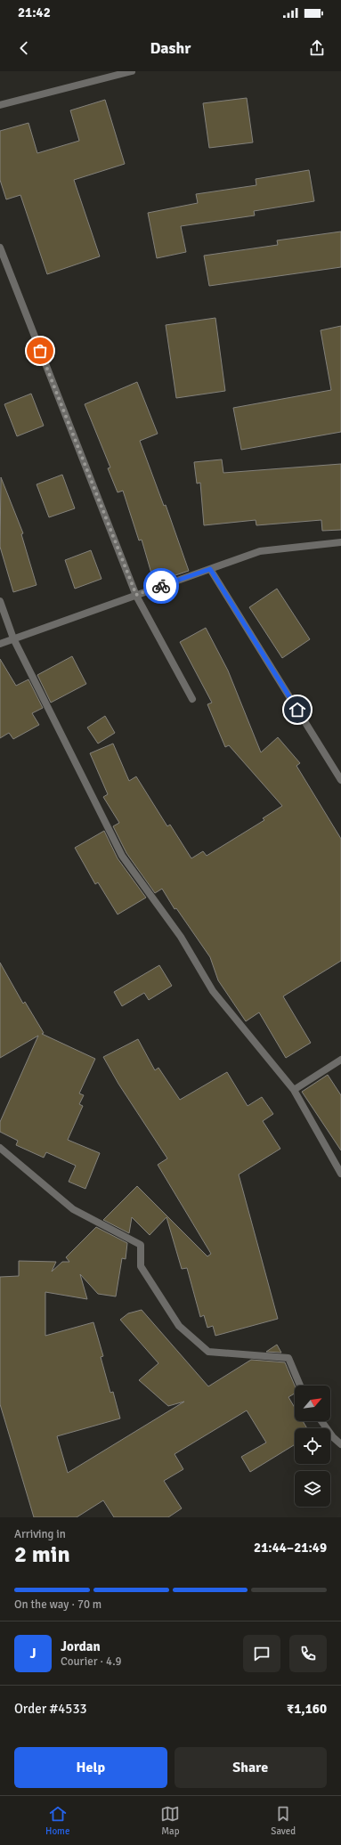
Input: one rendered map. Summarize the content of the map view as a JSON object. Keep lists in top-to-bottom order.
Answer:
{
  "north": "top right",
  "page": {
    "status": "21:42",
    "header": "Dashr",
    "heading": ["2 min", "Arriving in", "21:44–21:49"],
    "panel": [
      "Jordan",
      "Courier · 4.9",
      "Order #4533",
      "₹1,160"
    ],
    "bar": "On the way · 70 m",
    "round": "J",
    "buttons": ["Help", "Share"],
    "tabs": ["Home", "Map", "Saved"]
  }
}
